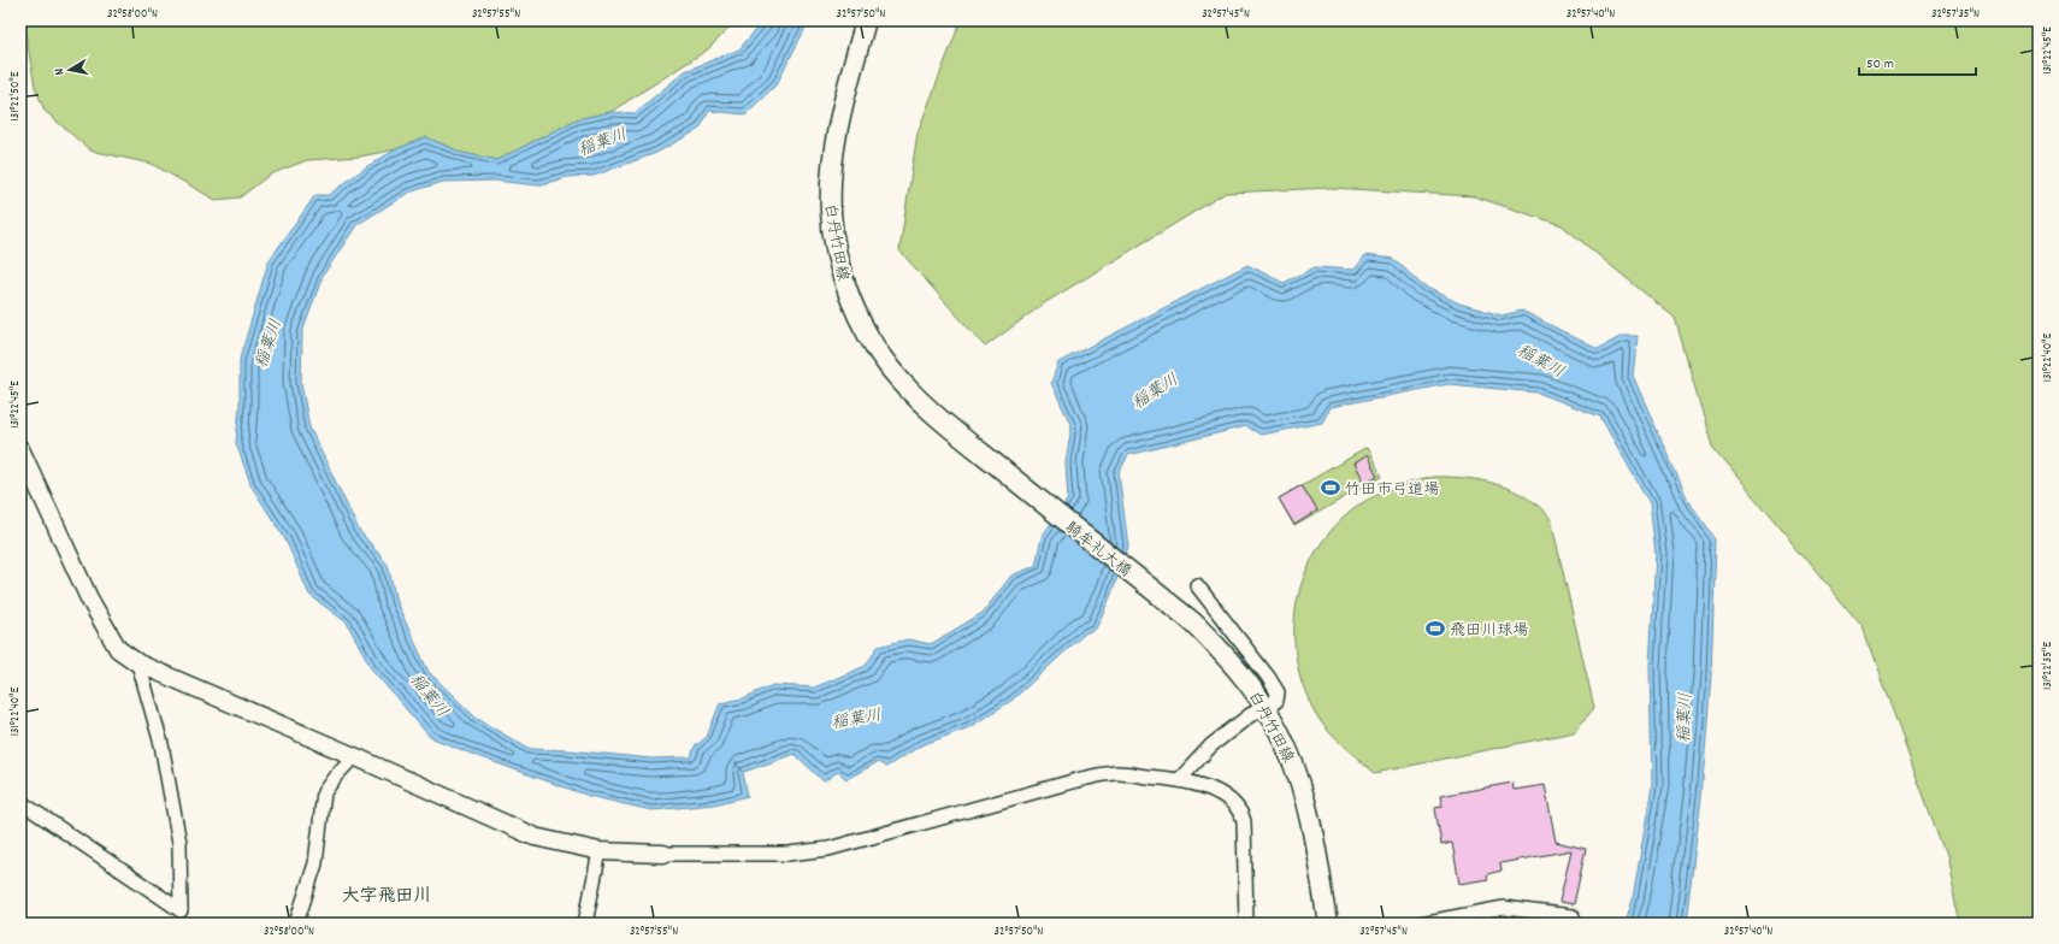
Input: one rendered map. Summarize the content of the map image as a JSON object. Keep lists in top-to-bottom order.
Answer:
{
  "streets": {
    "main road": ["白丹竹田線", "騎牟礼大橋"]
  },
  "crossings": [
    ["白丹竹田線", "騎牟礼大橋"]
  ],
  "districts": ["大字飛田川"],
  "water": ["稲葉川"],
  "places": {
    "sports": ["竹田市弓道場", "飛田川球場"]
  },
  "scale_bar": "50 m",
  "north": "left",
  "coordinates": [
    "32°58'00\"N",
    "32°57'55\"N",
    "32°57'50\"N",
    "32°57'45\"N",
    "32°57'40\"N",
    "32°57'35\"N",
    "131°22'45\"E",
    "131°22'50\"E",
    "131°22'40\"E",
    "131°22'35\"E"
  ]
}
